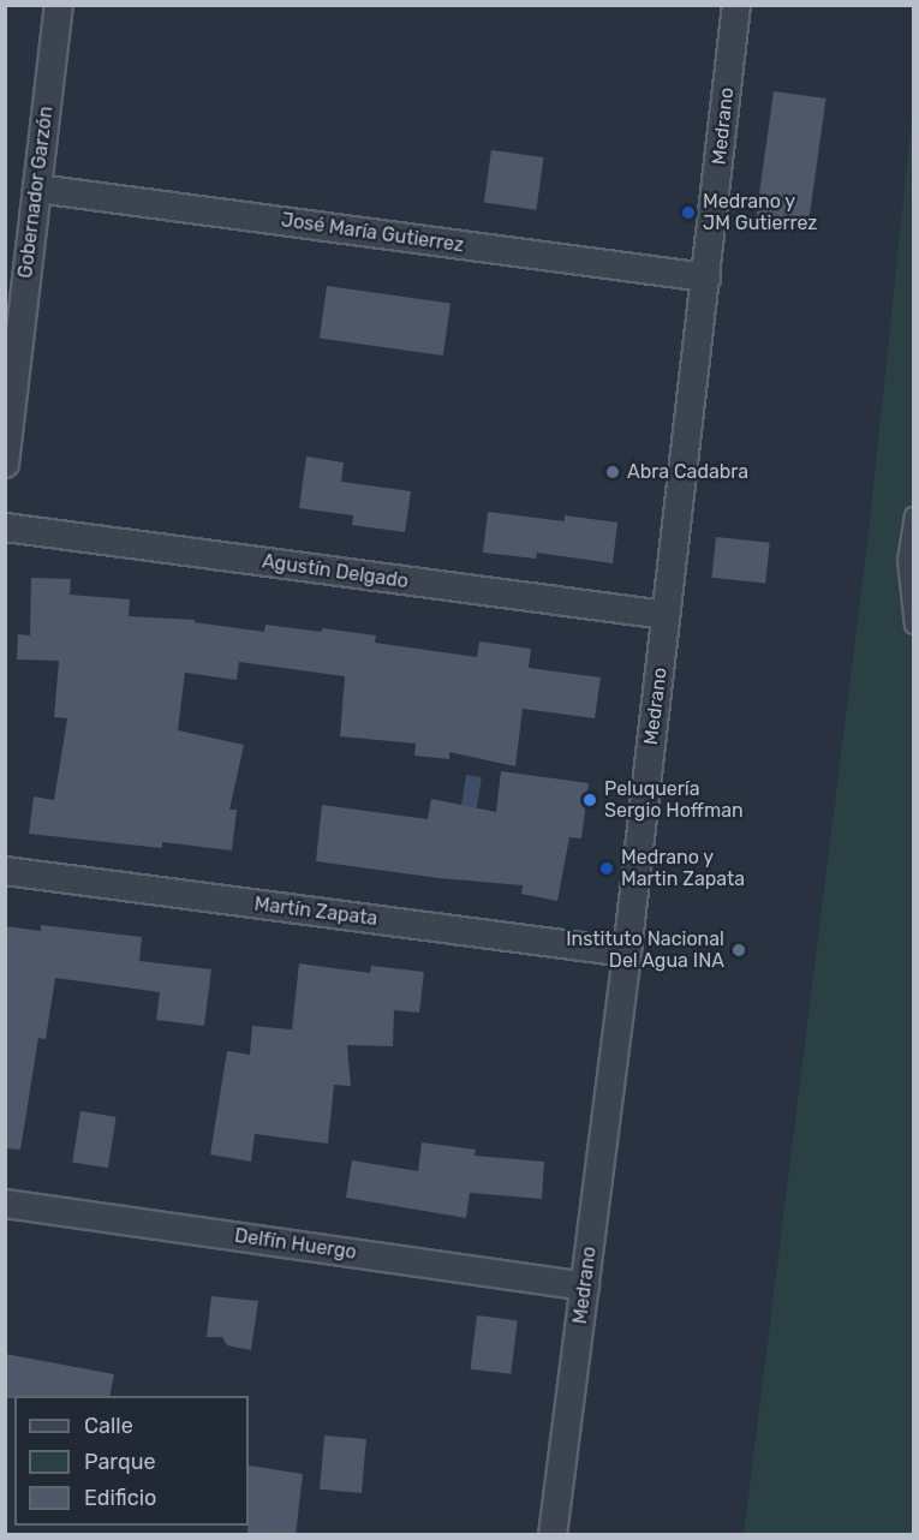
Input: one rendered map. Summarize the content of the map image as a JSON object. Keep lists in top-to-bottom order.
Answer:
{
  "streets": {
    "street": [
      "Medrano",
      "Gobernador Garzón",
      "José María Gutierrez",
      "Agustín Delgado",
      "Martín Zapata",
      "Delfín Huergo"
    ]
  },
  "crossings": [
    ["Medrano", "José María Gutierrez"],
    ["Medrano", "Agustín Delgado"],
    ["Medrano", "Martín Zapata"],
    ["Medrano", "Delfín Huergo"],
    ["Gobernador Garzón", "José María Gutierrez"]
  ],
  "places": [
    "Medrano y JM Gutierrez",
    "Abra Cadabra",
    "Peluquería Sergio Hoffman",
    "Medrano y Martin Zapata",
    "Instituto Nacional Del Agua INA"
  ],
  "legend": ["Calle", "Parque", "Edificio"]
}
